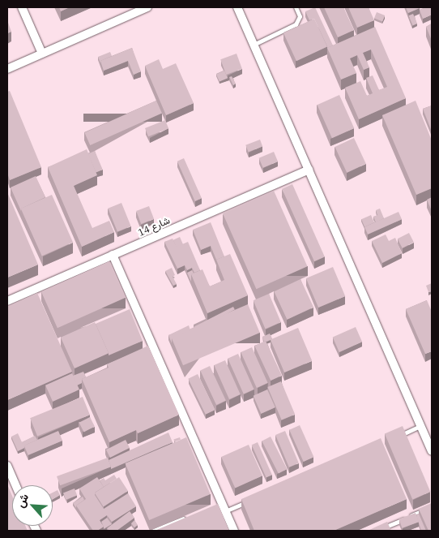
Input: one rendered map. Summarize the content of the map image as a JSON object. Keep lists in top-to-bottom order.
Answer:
{
  "streets": {
    "street": ["شارع 14"]
  },
  "north": "top left"
}
